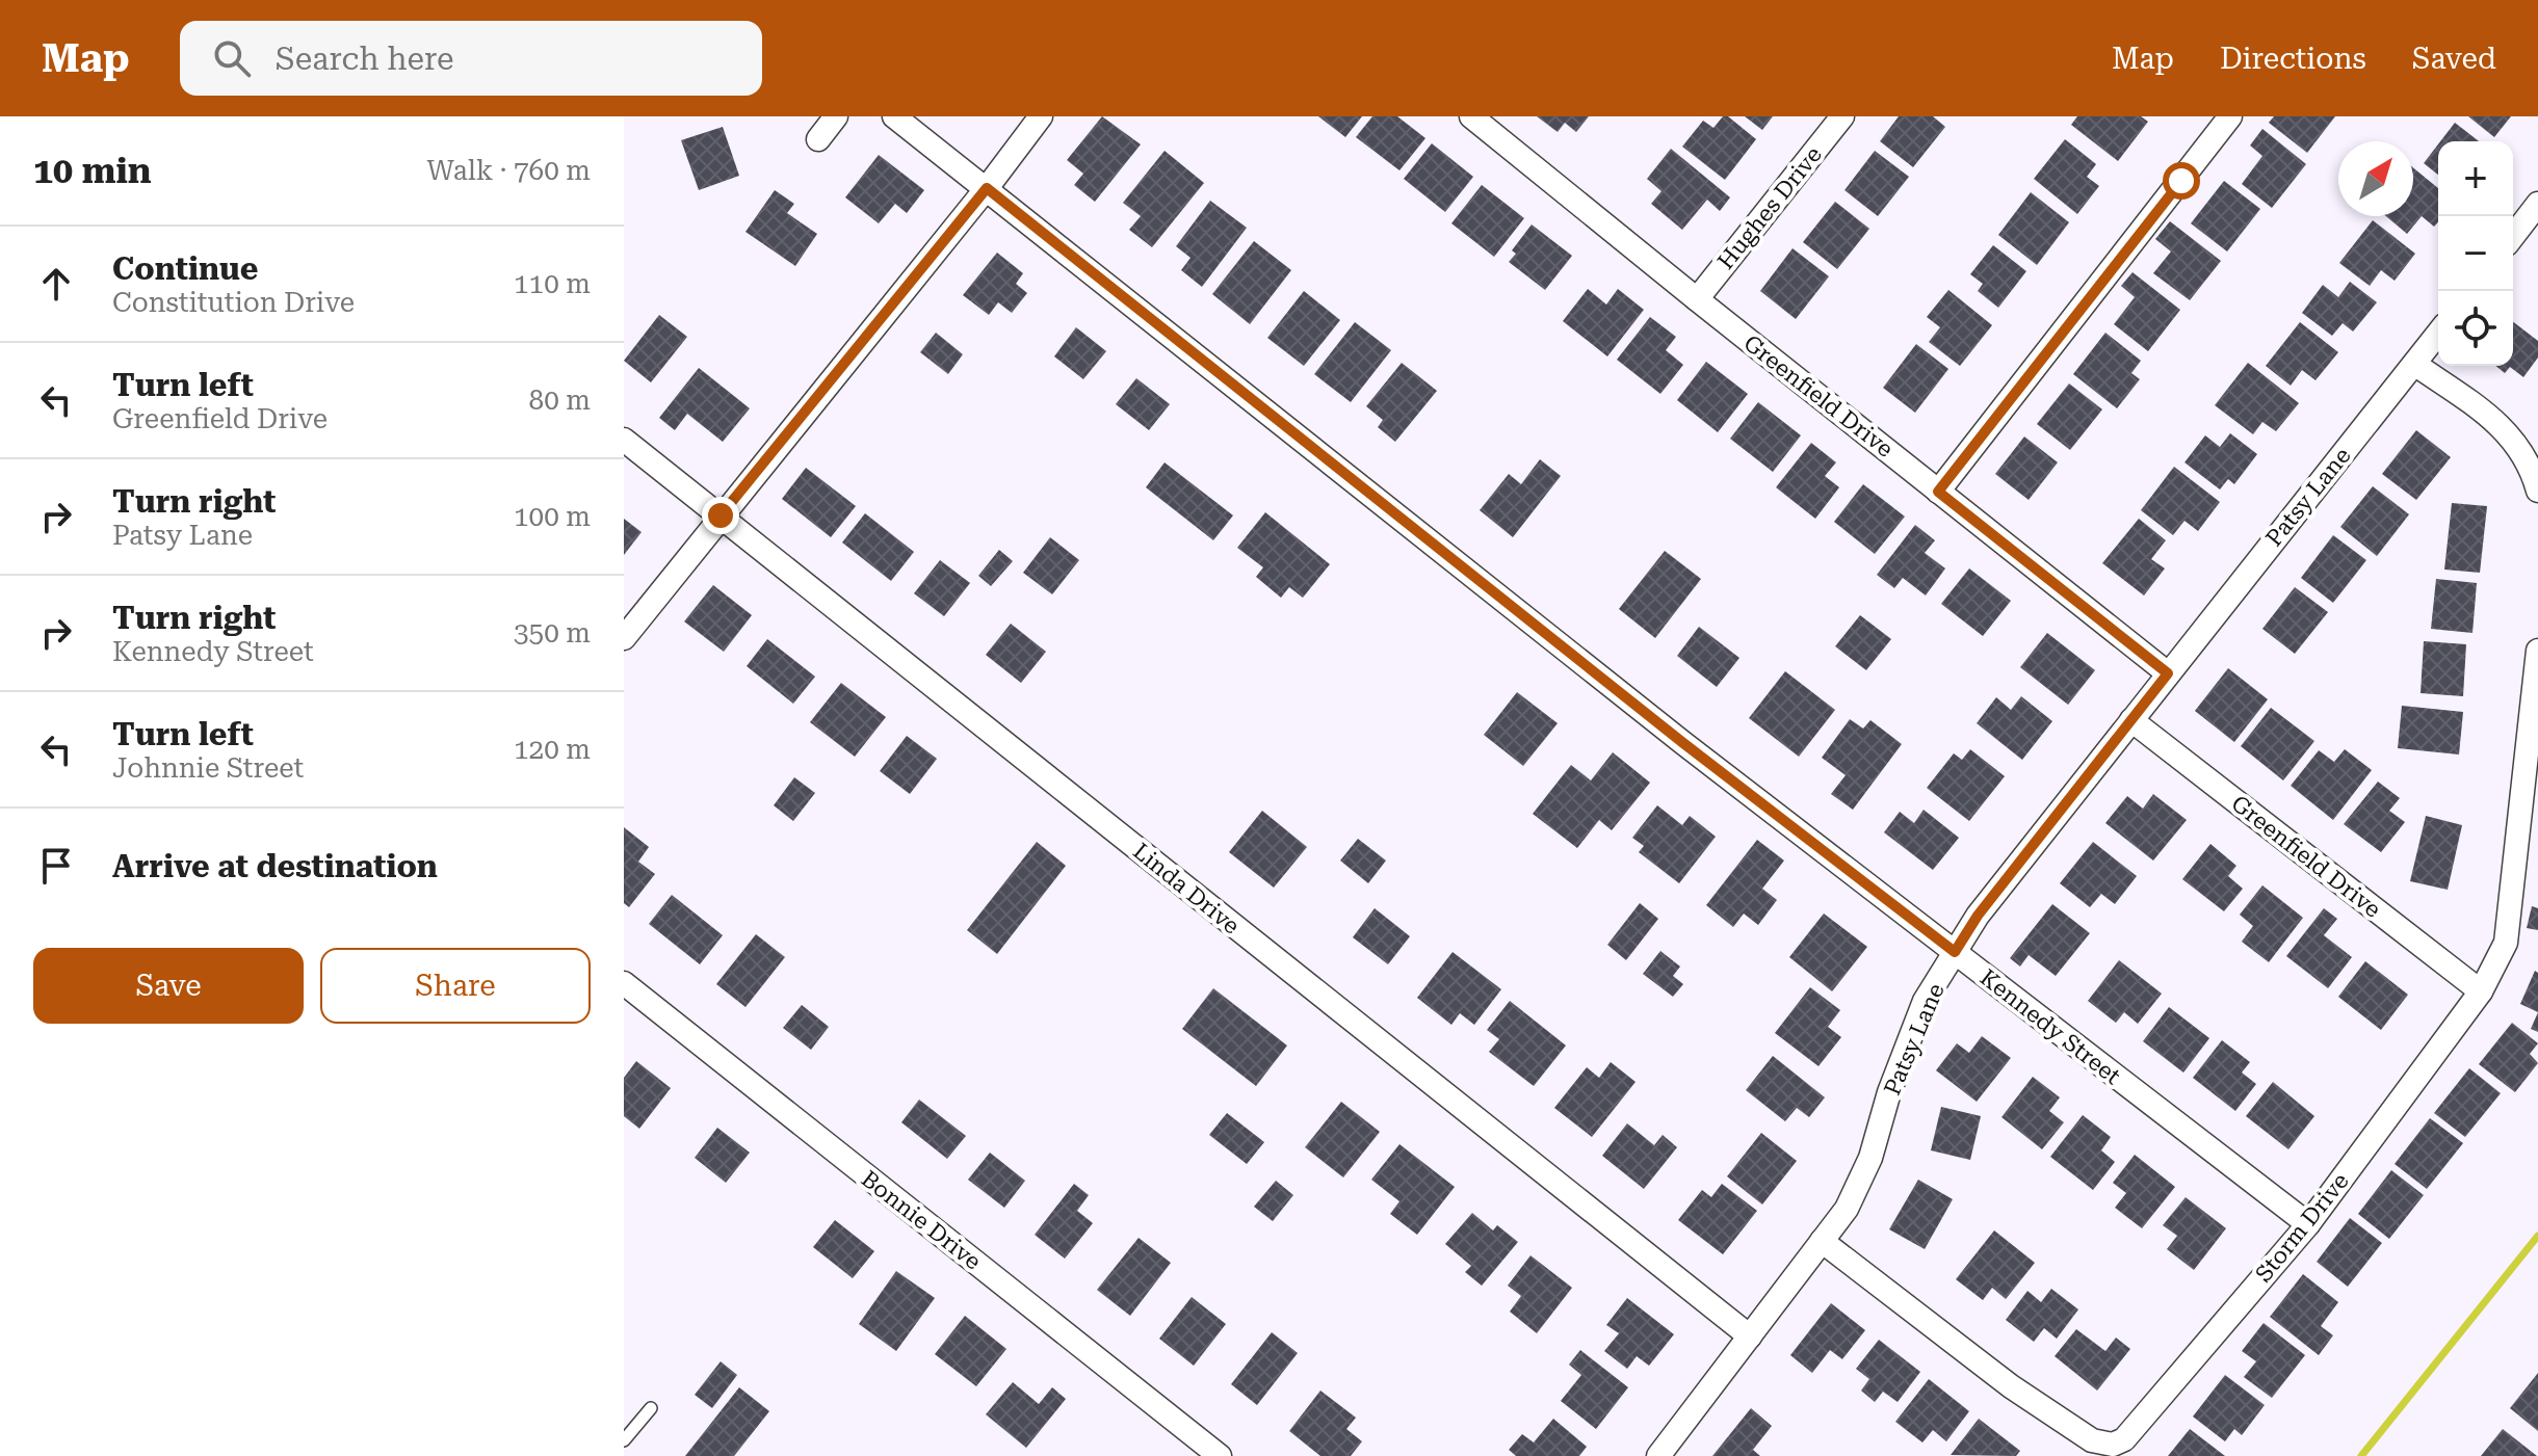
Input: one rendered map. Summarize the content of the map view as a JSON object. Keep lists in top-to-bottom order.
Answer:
{
  "streets": {
    "street": [
      "Hughes Drive",
      "Greenfield Drive",
      "Patsy Lane",
      "Linda Drive",
      "Kennedy Street",
      "Bonnie Drive",
      "Storm Drive"
    ]
  },
  "crossings": [
    ["Hughes Drive", "Greenfield Drive"],
    ["Greenfield Drive", "Patsy Lane"],
    ["Greenfield Drive", "Storm Drive"],
    ["Patsy Lane", "Linda Drive"],
    ["Patsy Lane", "Kennedy Street"],
    ["Patsy Lane", "Storm Drive"],
    ["Kennedy Street", "Storm Drive"]
  ],
  "north": "top right",
  "page": {
    "header": "Map",
    "search": "Search here",
    "nav": ["Map", "Directions", "Saved"],
    "heading": ["10 min", "Walk · 760 m"],
    "map_buttons": ["+", "−"],
    "list": [
      ["Continue", "Constitution Drive", "110 m"],
      ["Turn left", "Greenfield Drive", "80 m"],
      ["Turn right", "Patsy Lane", "100 m"],
      ["Turn right", "Kennedy Street", "350 m"],
      ["Turn left", "Johnnie Street", "120 m"],
      "Arrive at destination"
    ],
    "buttons": ["Save", "Share"]
  }
}
